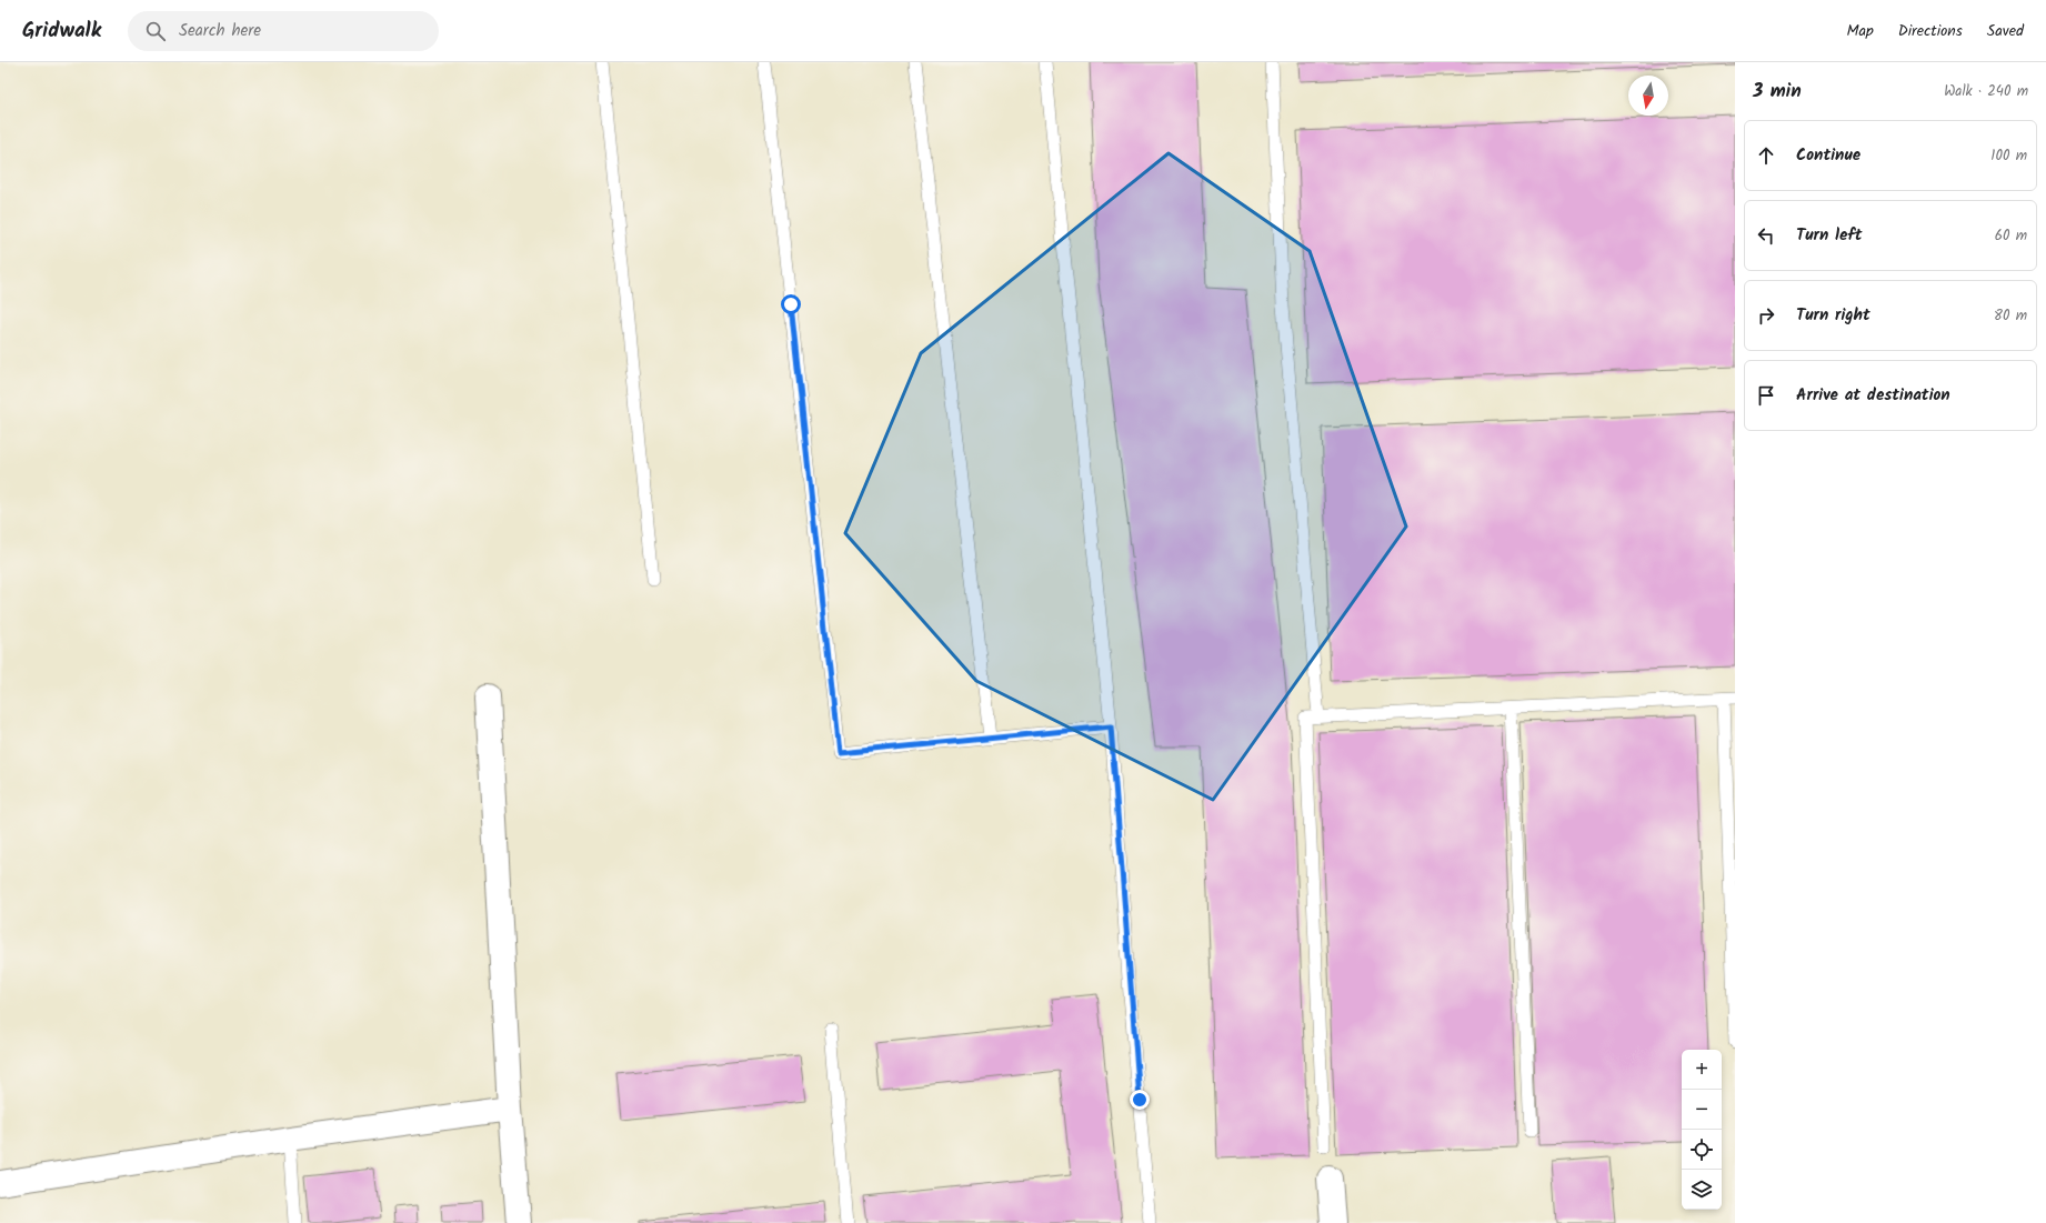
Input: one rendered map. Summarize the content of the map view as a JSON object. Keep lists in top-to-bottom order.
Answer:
{
  "north": "bottom",
  "page": {
    "header": "Gridwalk",
    "search": "Search here",
    "nav": ["Map", "Directions", "Saved"],
    "heading": ["3 min", "Walk · 240 m"],
    "list": [
      ["Continue", "100 m"],
      ["Turn left", "60 m"],
      ["Turn right", "80 m"],
      "Arrive at destination"
    ],
    "map_buttons": ["+", "−"]
  }
}
